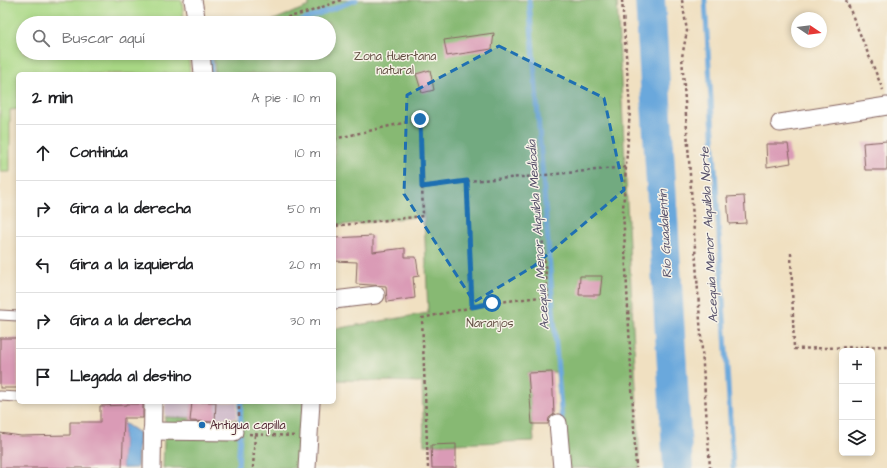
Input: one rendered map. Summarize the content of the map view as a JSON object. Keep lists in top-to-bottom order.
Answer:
{
  "water": ["Río Guadalentín", "Acequia Menor Alquibla Mediodía", "Acequia Menor Alquibla Norte"],
  "parks": ["Zona Huertana natural", "Naranjos"],
  "places": ["Antigua capilla"],
  "north": "right",
  "page": {
    "search": "Buscar aquí",
    "heading": ["2 min", "A pie · 110 m"],
    "list": [
      ["Continúa", "10 m"],
      ["Gira a la derecha", "50 m"],
      ["Gira a la izquierda", "20 m"],
      ["Gira a la derecha", "30 m"],
      "Llegada al destino"
    ],
    "map_buttons": ["+", "−"]
  }
}
